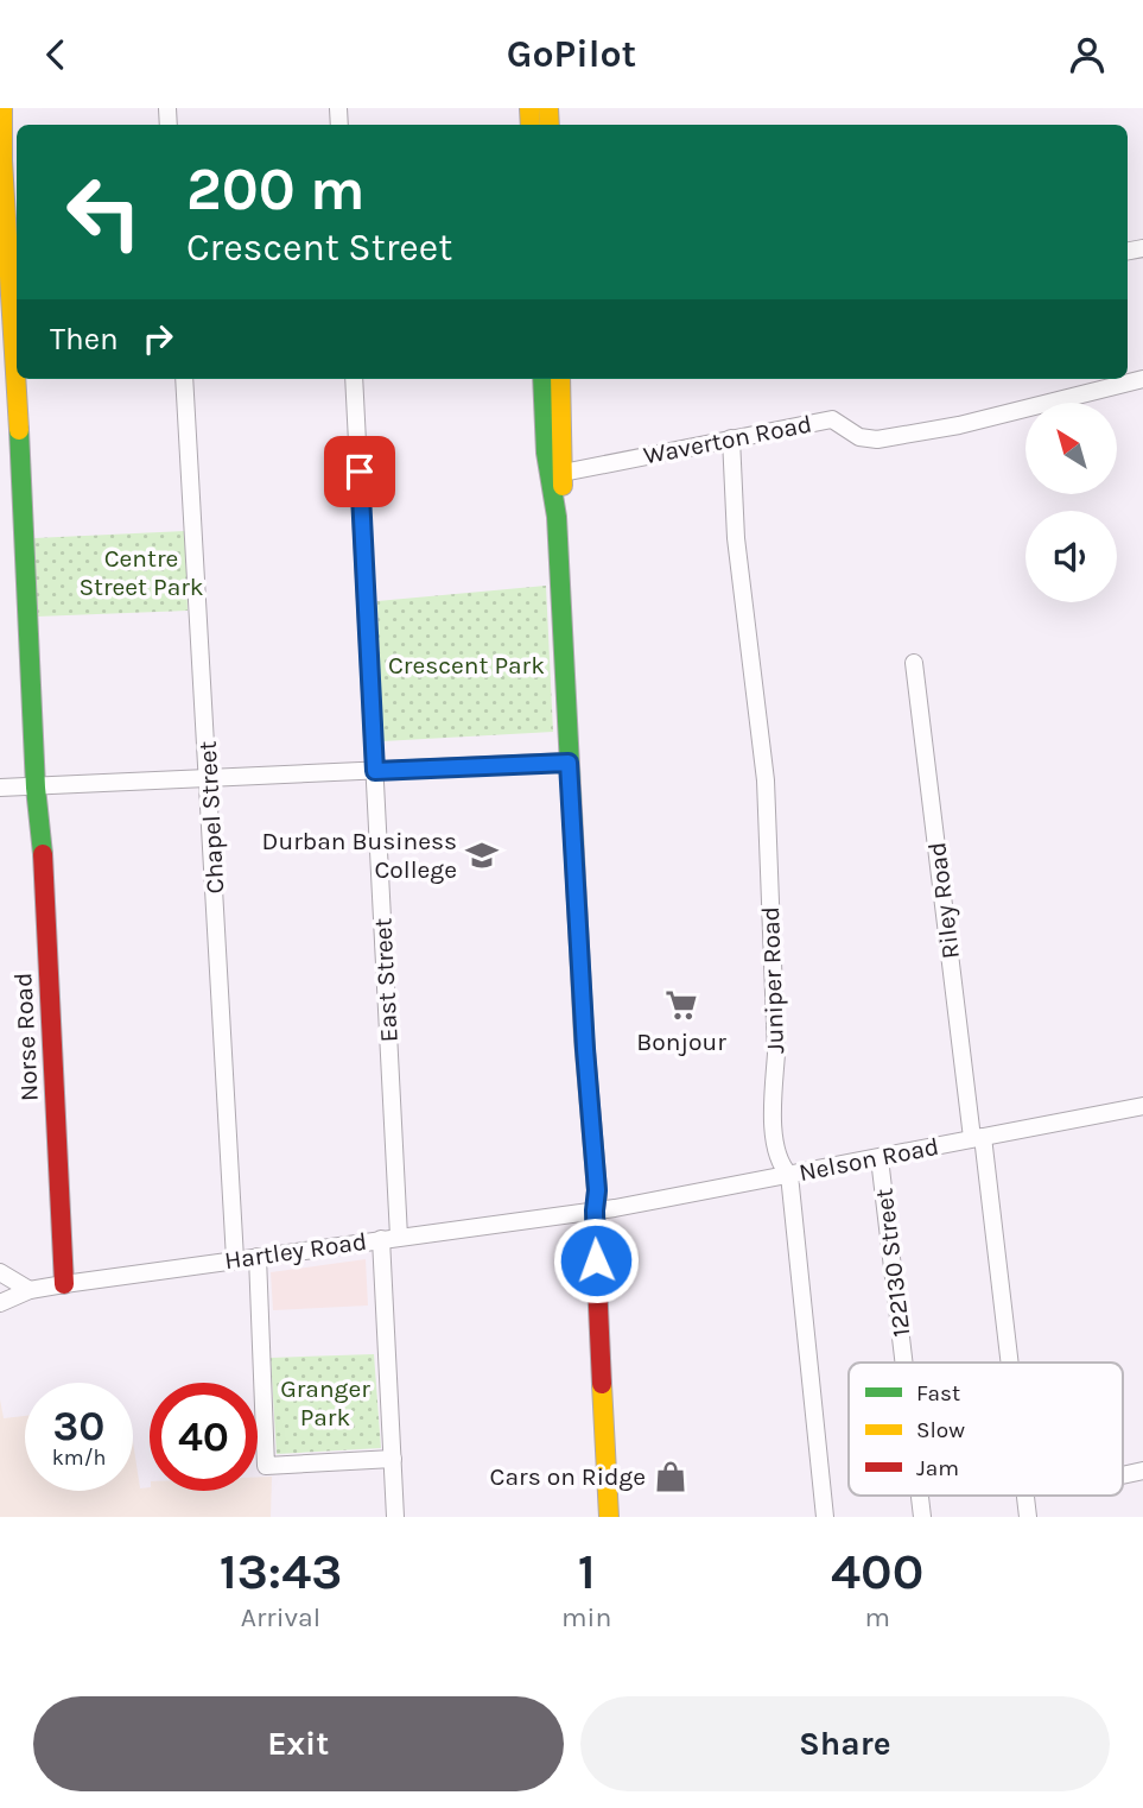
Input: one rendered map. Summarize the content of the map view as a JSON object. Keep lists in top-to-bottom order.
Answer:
{
  "streets": {
    "street": [
      "Waverton Road",
      "Chapel Street",
      "Riley Road",
      "East Street",
      "Juniper Road",
      "Norse Road",
      "Nelson Road",
      "Hartley Road",
      "122130 Street"
    ]
  },
  "crossings": [
    ["Waverton Road", "Juniper Road"],
    ["Chapel Street", "Hartley Road"],
    ["Riley Road", "Nelson Road"],
    ["East Street", "Hartley Road"],
    ["Juniper Road", "Nelson Road"],
    ["Norse Road", "Hartley Road"],
    ["Nelson Road", "Hartley Road"],
    ["Nelson Road", "122130 Street"]
  ],
  "parks": ["Centre Street Park", "Crescent Park", "Granger Park"],
  "places": {
    "school or university": ["Durban Business College"],
    "supermarket": ["Bonjour"],
    "shop": ["Cars on Ridge"]
  },
  "legend": ["Fast", "Slow", "Jam"],
  "north": "top left",
  "page": {
    "header": "GoPilot",
    "turn": ["200 m", "Crescent Street"],
    "then": "Then",
    "speed": "30 km/h",
    "limit": "40",
    "eta": [
      "13:43",
      "Arrival",
      "1",
      "min",
      "400",
      "m"
    ],
    "buttons": ["Exit", "Share"]
  }
}
